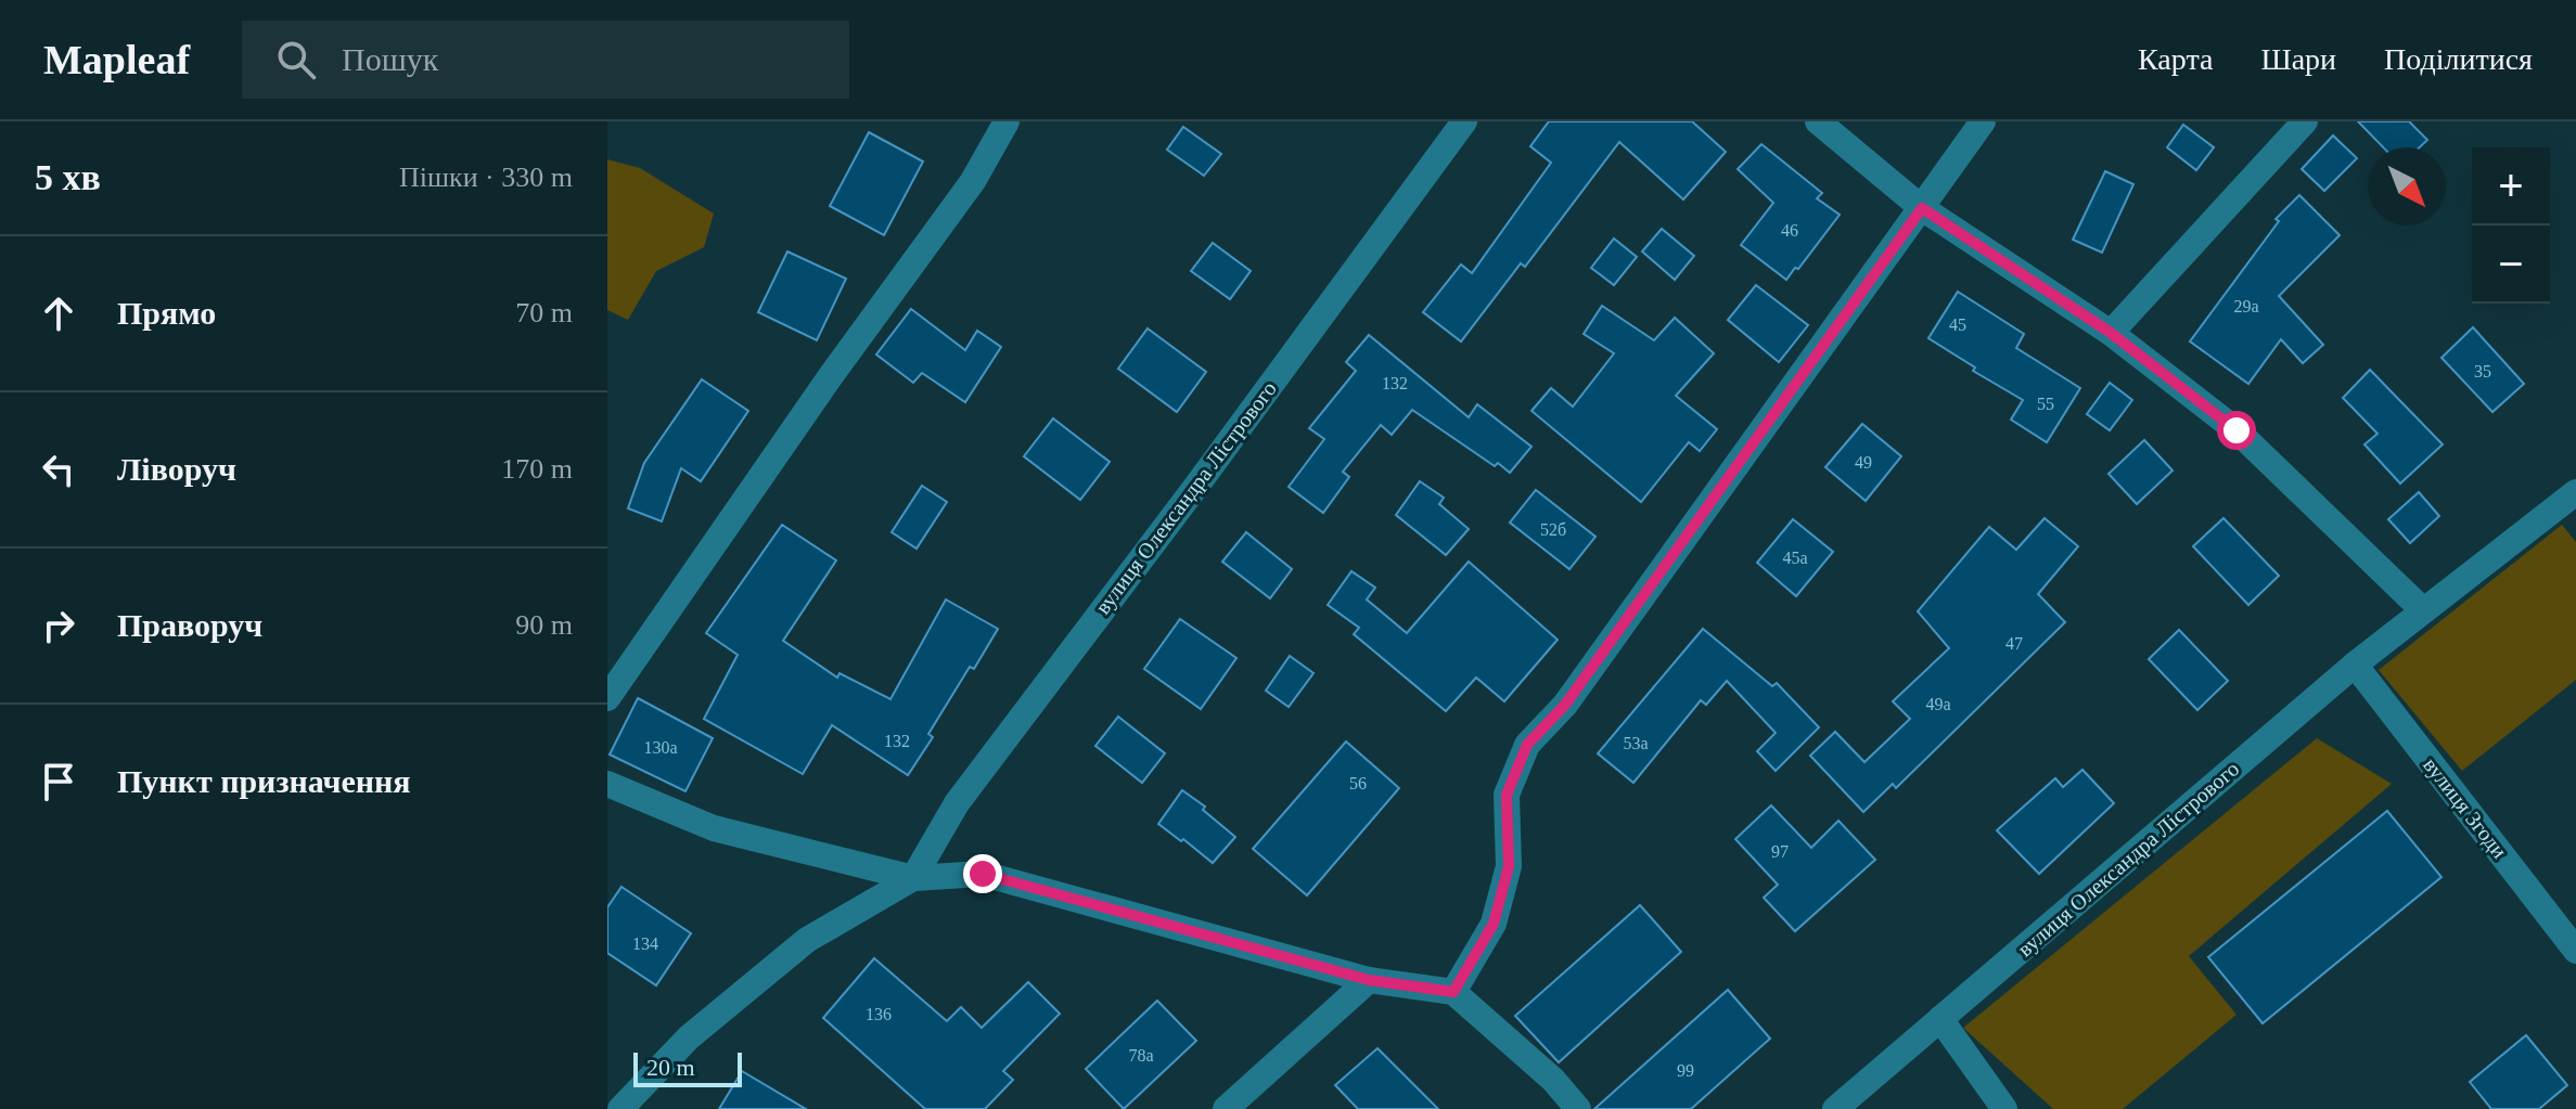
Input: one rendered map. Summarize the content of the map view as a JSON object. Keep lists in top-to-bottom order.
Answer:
{
  "streets": {
    "street": ["вулиця Олександра Лістрового", "вулиця Згоди"]
  },
  "crossings": [
    ["вулиця Олександра Лістрового", "вулиця Згоди"]
  ],
  "house_numbers": [
    "46",
    "29а",
    "45",
    "35",
    "132",
    "55",
    "49",
    "52б",
    "45а",
    "47",
    "49а",
    "132",
    "53а",
    "130а",
    "56",
    "97",
    "134",
    "136",
    "78а",
    "99"
  ],
  "scale_bar": "20 m",
  "north": "bottom right",
  "page": {
    "header": "Mapleaf",
    "search": "Пошук",
    "nav": ["Карта", "Шари", "Поділитися"],
    "heading": ["5 хв", "Пішки · 330 m"],
    "map_buttons": ["+", "−"],
    "list": [
      ["Прямо", "70 m"],
      ["Ліворуч", "170 m"],
      ["Праворуч", "90 m"],
      "Пункт призначення"
    ],
    "scale": "20 m"
  }
}
